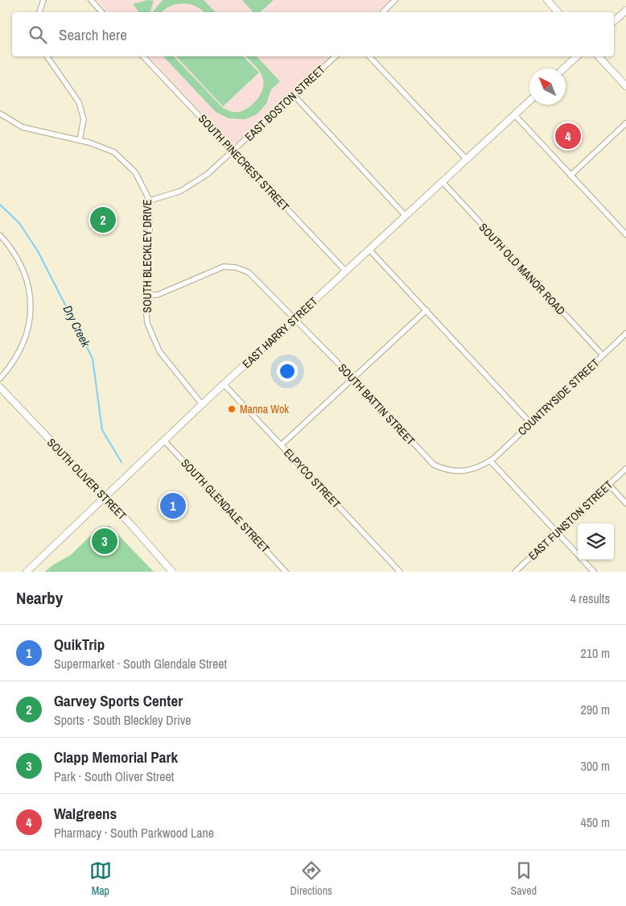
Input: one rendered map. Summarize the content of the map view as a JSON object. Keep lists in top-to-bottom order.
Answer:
{
  "streets": {
    "main road": ["EAST HARRY STREET", "SOUTH OLIVER STREET"],
    "street": [
      "EAST BOSTON STREET",
      "SOUTH PINECREST STREET",
      "SOUTH BLECKLEY DRIVE",
      "SOUTH OLD MANOR ROAD",
      "COUNTRYSIDE STREET",
      "SOUTH BATTIN STREET",
      "ELPYCO STREET",
      "SOUTH GLENDALE STREET",
      "EAST FUNSTON STREET"
    ]
  },
  "crossings": [
    ["EAST BOSTON STREET", "SOUTH PINECREST STREET"],
    ["EAST BOSTON STREET", "SOUTH BLECKLEY DRIVE"],
    ["SOUTH PINECREST STREET", "EAST HARRY STREET"],
    ["SOUTH BLECKLEY DRIVE", "EAST HARRY STREET"],
    ["SOUTH BLECKLEY DRIVE", "SOUTH BATTIN STREET"],
    ["SOUTH OLD MANOR ROAD", "EAST HARRY STREET"],
    ["SOUTH OLD MANOR ROAD", "COUNTRYSIDE STREET"],
    ["EAST HARRY STREET", "SOUTH BATTIN STREET"],
    ["EAST HARRY STREET", "ELPYCO STREET"],
    ["EAST HARRY STREET", "SOUTH OLIVER STREET"],
    ["EAST HARRY STREET", "SOUTH GLENDALE STREET"],
    ["COUNTRYSIDE STREET", "SOUTH BATTIN STREET"]
  ],
  "water": ["Dry Creek"],
  "places": ["Manna Wok"],
  "north": "top left",
  "page": {
    "search": "Search here",
    "pins": [
      "4",
      "2",
      "1",
      "3"
    ],
    "heading": ["Nearby", "4 results"],
    "list": [
      {
        "mark": "1",
        "name": "QuikTrip",
        "note": "Supermarket · South Glendale Street",
        "value": "210 m"
      },
      {
        "mark": "2",
        "name": "Garvey Sports Center",
        "note": "Sports · South Bleckley Drive",
        "value": "290 m"
      },
      {
        "mark": "3",
        "name": "Clapp Memorial Park",
        "note": "Park · South Oliver Street",
        "value": "300 m"
      },
      {
        "mark": "4",
        "name": "Walgreens",
        "note": "Pharmacy · South Parkwood Lane",
        "value": "450 m"
      }
    ],
    "nav": ["Map", "Directions", "Saved"]
  }
}
